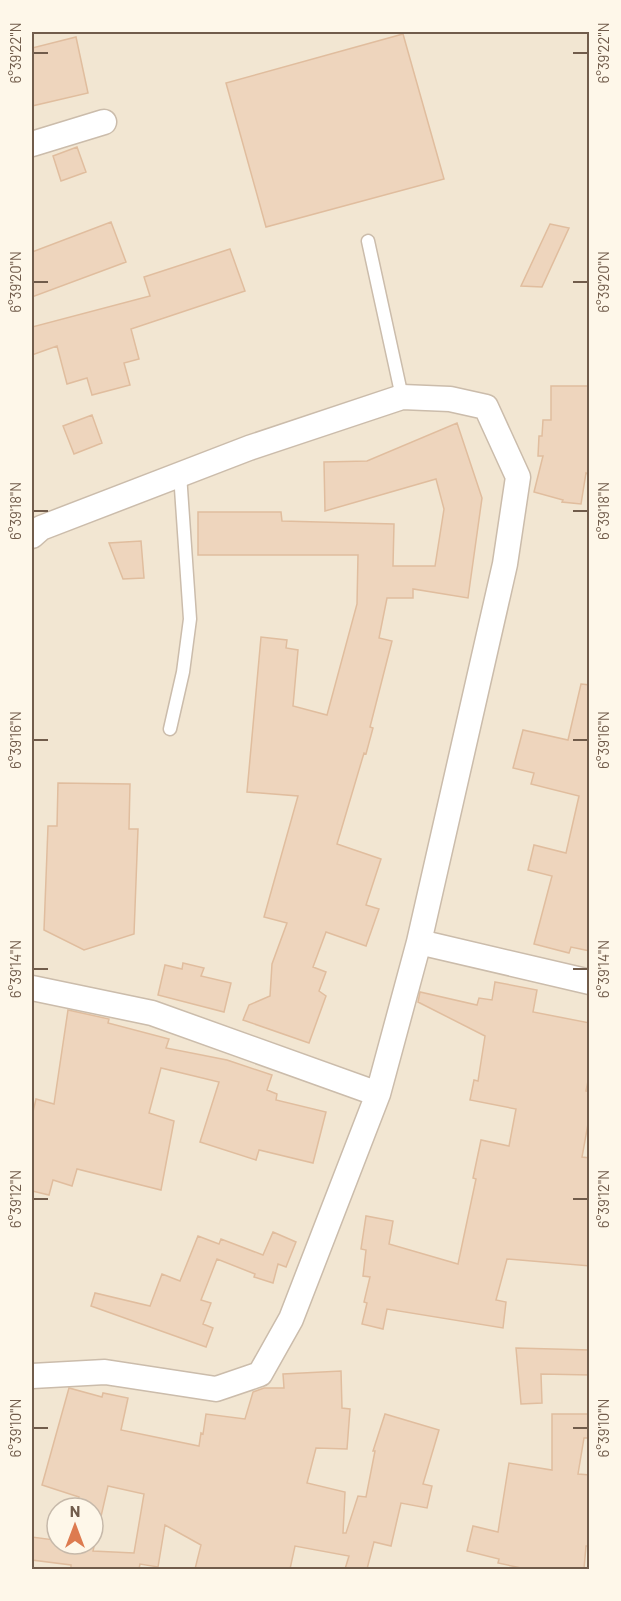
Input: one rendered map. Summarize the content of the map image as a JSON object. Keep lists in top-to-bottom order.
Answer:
{
  "north": "top",
  "coordinates": [
    "6°39'22\"N",
    "6°39'20\"N",
    "6°39'18\"N",
    "6°39'16\"N",
    "6°39'14\"N",
    "6°39'12\"N",
    "6°39'10\"N"
  ]
}
